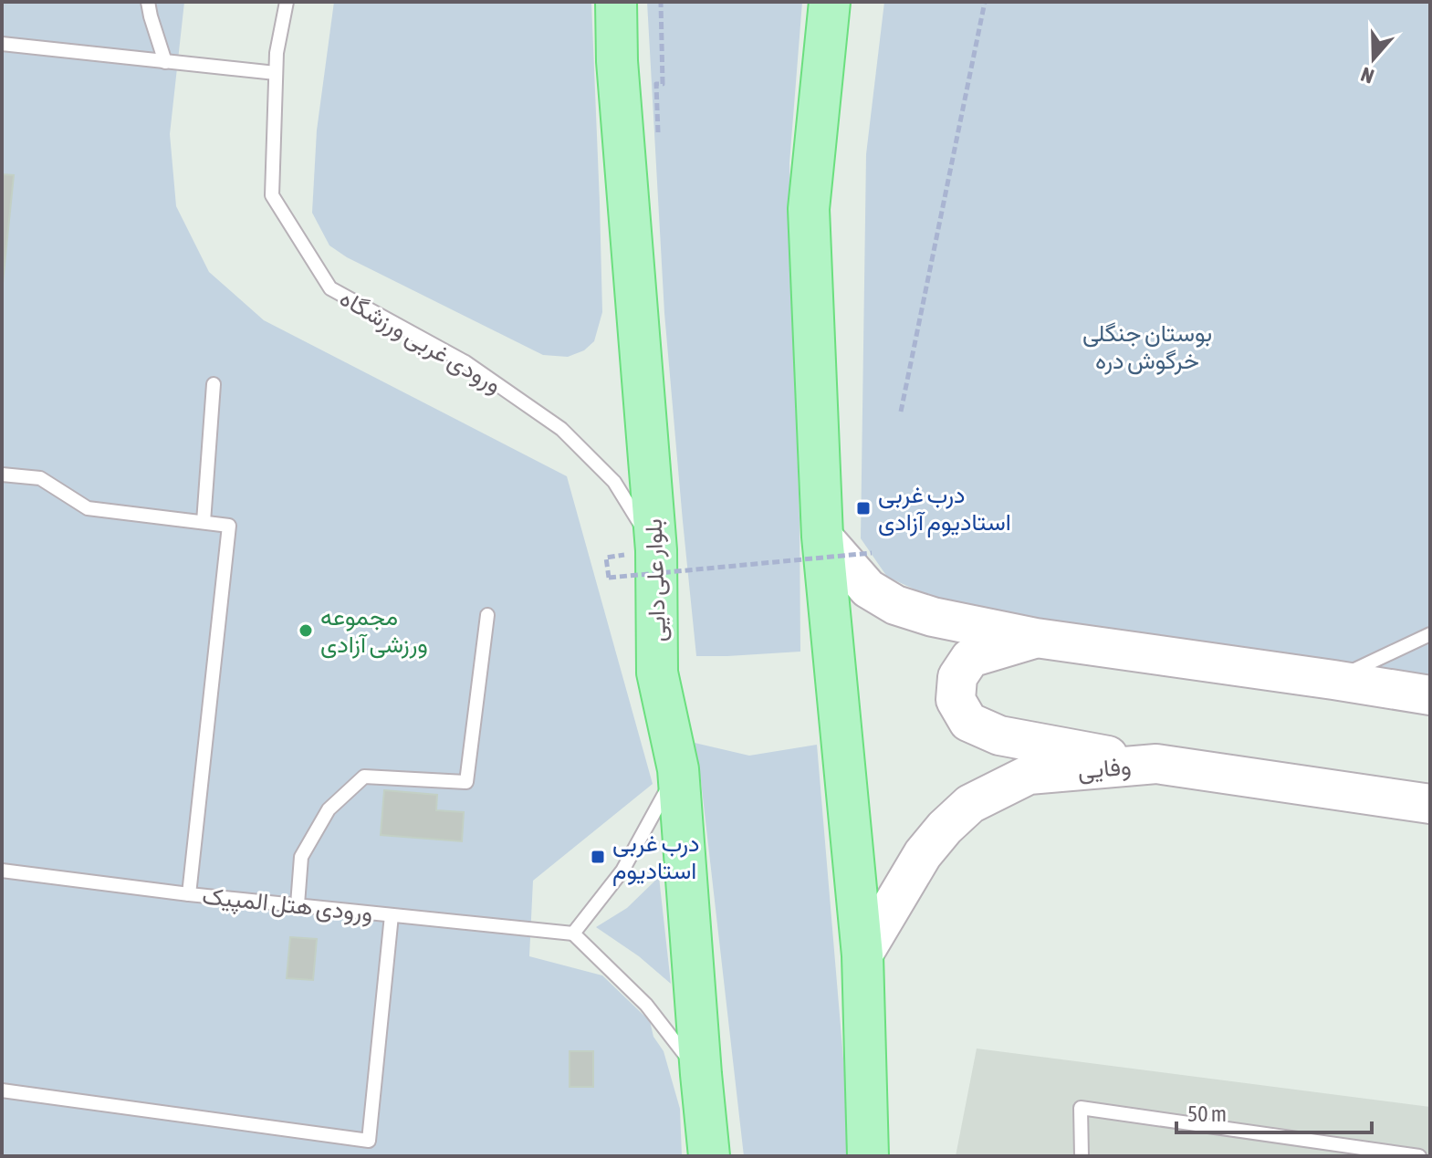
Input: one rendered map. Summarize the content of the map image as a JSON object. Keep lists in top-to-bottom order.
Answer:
{
  "streets": {
    "main road": ["بلوار علی دایی"],
    "street": ["وفایی"],
    "lane": ["ورودی غربی ورزشگاه", "ورودی هتل المپیک"]
  },
  "crossings": [
    ["ورودی غربی ورزشگاه", "بلوار علی دایی"]
  ],
  "parks": ["بوستان جنگلی خرگوش دره"],
  "places": {
    "transit": ["درب غربی استادیوم آزادی", "درب غربی استادیوم"],
    "other": ["مجموعه ورزشی آزادی"]
  },
  "scale_bar": "50 m",
  "north": "bottom"
}
